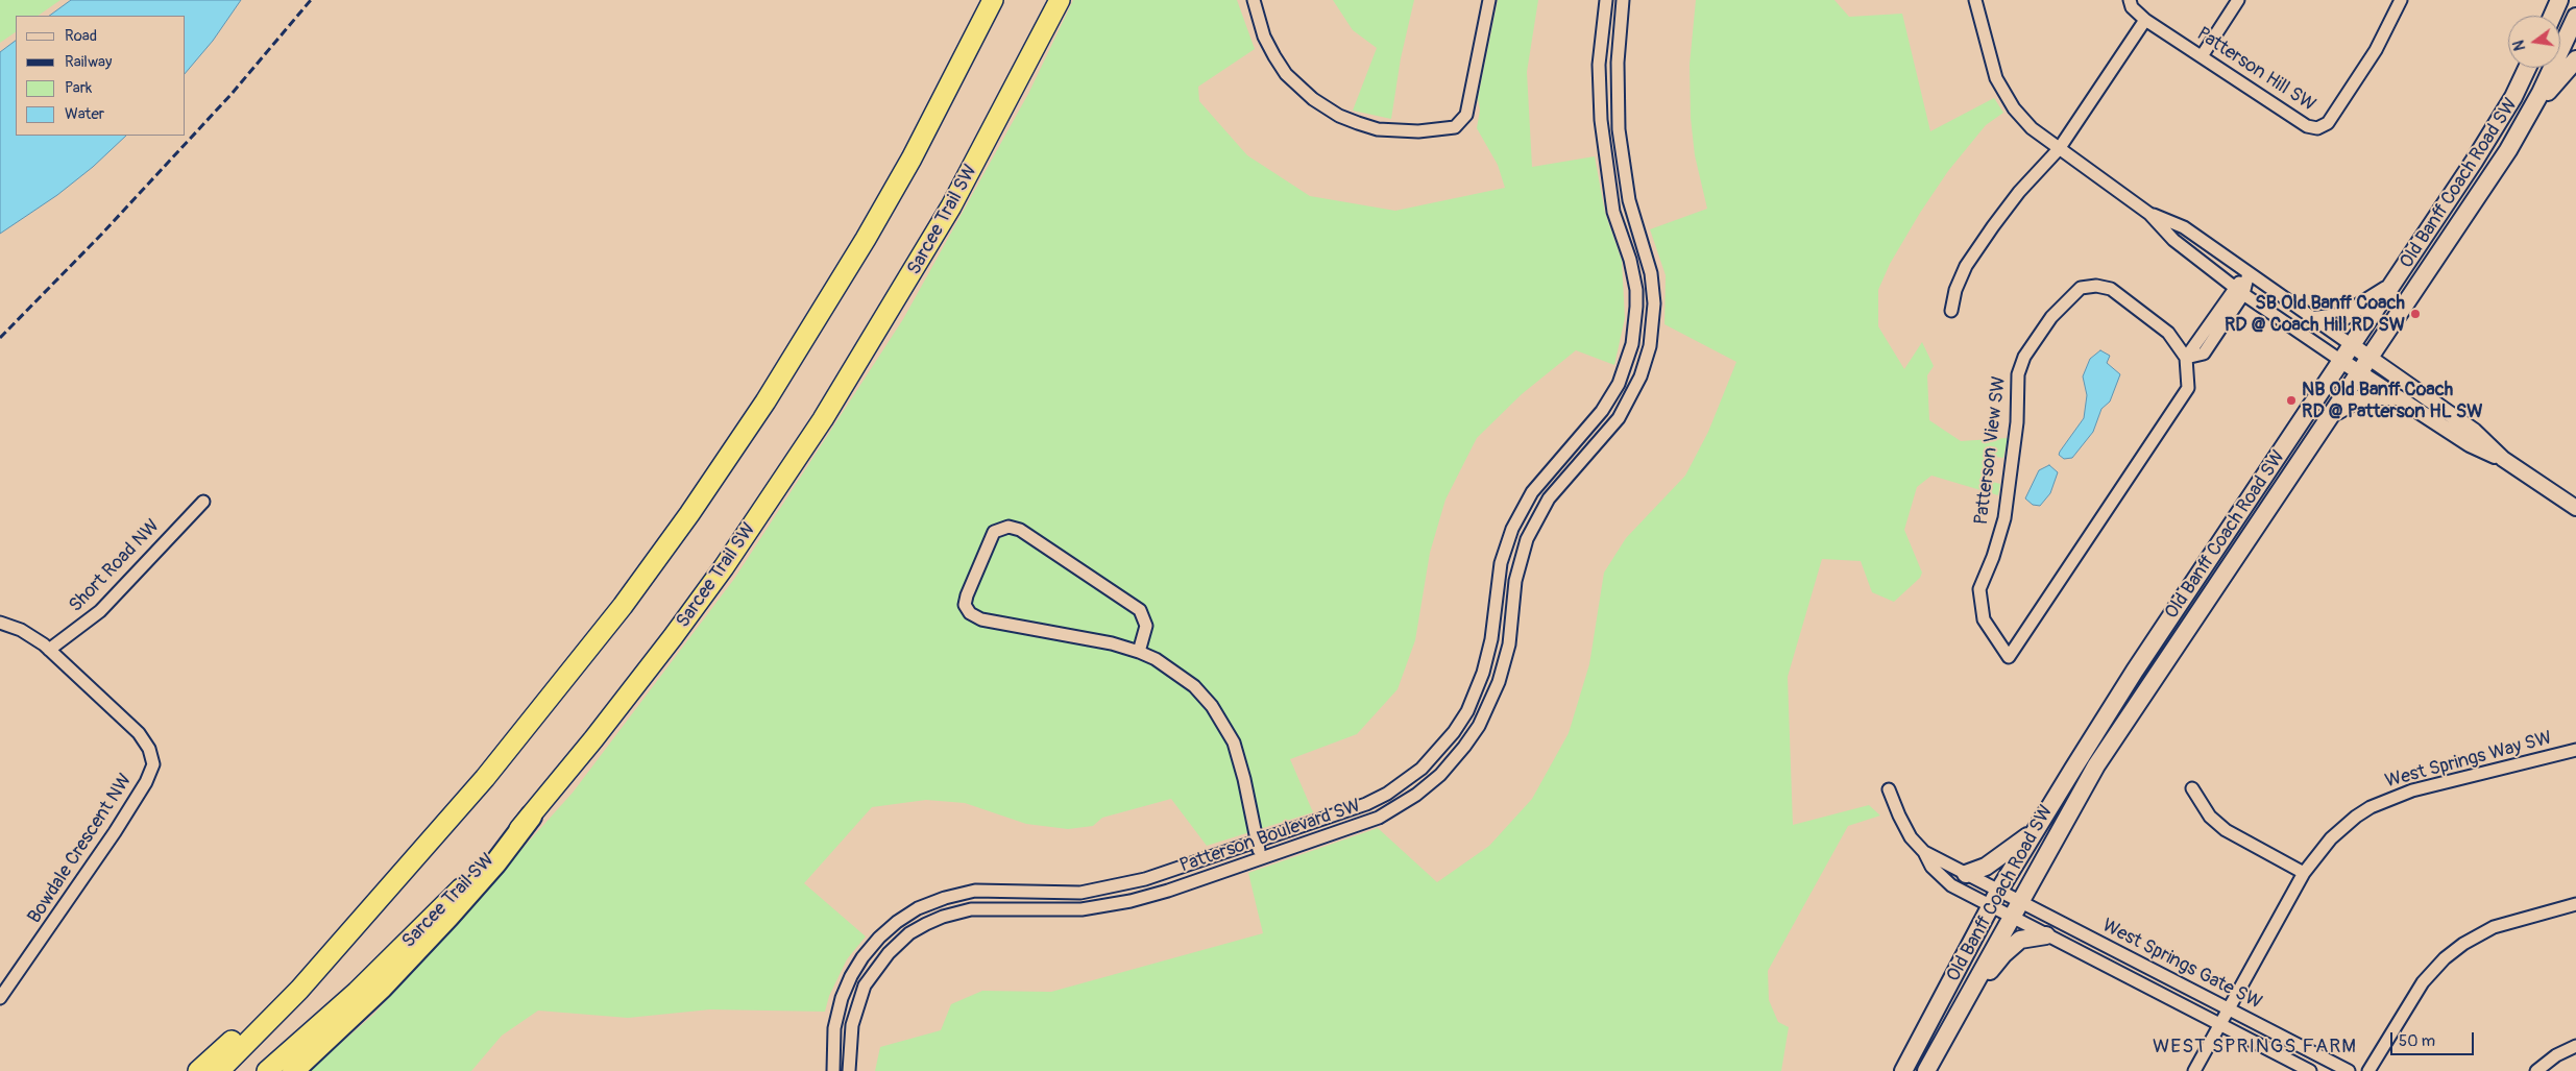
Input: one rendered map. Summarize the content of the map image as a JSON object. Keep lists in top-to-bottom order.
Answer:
{
  "streets": {
    "highway": ["Sarcee Trail SW"],
    "main road": ["Old Banff Coach Road SW"],
    "street": [
      "Patterson Hill SW",
      "Patterson View SW",
      "Short Road NW",
      "West Springs Way SW",
      "Patterson Boulevard SW",
      "Bowdale Crescent NW",
      "West Springs Gate SW"
    ]
  },
  "crossings": [
    ["Old Banff Coach Road SW", "West Springs Gate SW"],
    ["Short Road NW", "Bowdale Crescent NW"],
    ["West Springs Way SW", "West Springs Gate SW"]
  ],
  "districts": ["WEST SPRINGS FARM"],
  "places": ["SB Old Banff Coach RD @ Coach Hill RD SW", "NB Old Banff Coach RD @ Patterson HL SW"],
  "legend": [
    "Road",
    "Railway",
    "Park",
    "Water"
  ],
  "scale_bar": "50 m",
  "north": "left"
}
